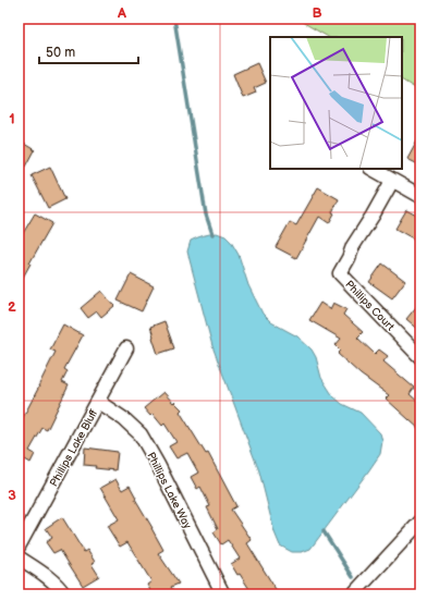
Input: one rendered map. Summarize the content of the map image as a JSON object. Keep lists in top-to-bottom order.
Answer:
{
  "streets": {
    "street": ["Phillips Court", "Phillips Lake Bluff", "Phillips Lake Way"]
  },
  "crossings": [
    ["Phillips Lake Bluff", "Phillips Lake Way"]
  ],
  "scale_bar": "50 m",
  "grid": {
    "columns": ["A", "B"],
    "rows": ["1", "2", "3"]
  }
}
